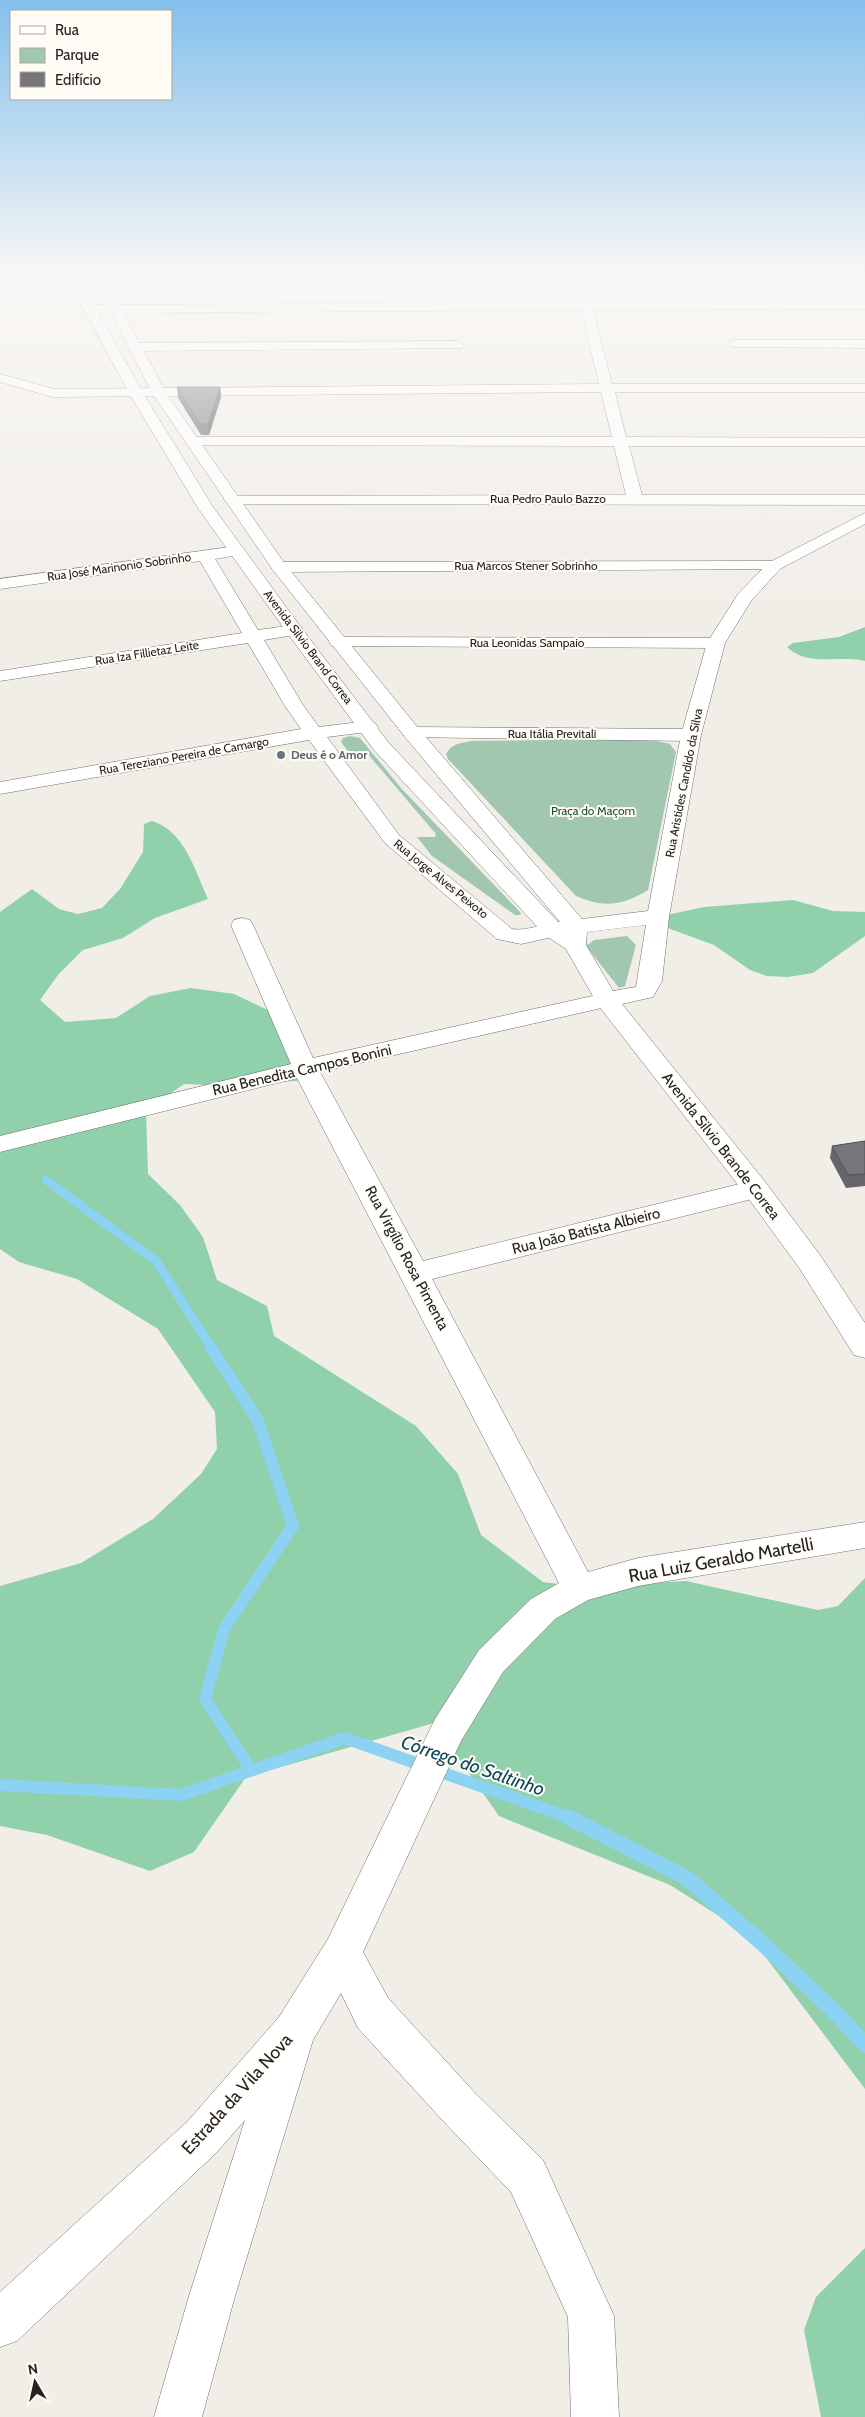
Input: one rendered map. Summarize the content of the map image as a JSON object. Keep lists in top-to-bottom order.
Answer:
{
  "streets": {
    "street": [
      "Rua Pedro Paulo Bazzo",
      "Rua Marcos Stener Sobrinho",
      "Rua José Marinonio Sobrinho",
      "Rua Leonidas Sampaio",
      "Avenida Silvio Brand Correa",
      "Rua Iza Fillietaz Leite",
      "Rua Itália Previtali",
      "Rua Tereziano Pereira de Camargo",
      "Rua Aristides Candido da Silva",
      "Rua Jorge Alves Peixoto",
      "Rua Benedita Campos Bonini",
      "Avenida Silvio Brande Correa",
      "Rua João Batista Albieiro",
      "Rua Virgílio Rosa Pimenta",
      "Rua Luiz Geraldo Martelli",
      "Estrada da Vila Nova"
    ]
  },
  "crossings": [
    ["Rua Pedro Paulo Bazzo", "Avenida Silvio Brand Correa"],
    ["Rua Marcos Stener Sobrinho", "Avenida Silvio Brand Correa"],
    ["Rua Marcos Stener Sobrinho", "Rua Aristides Candido da Silva"],
    ["Rua José Marinonio Sobrinho", "Avenida Silvio Brand Correa"],
    ["Rua José Marinonio Sobrinho", "Rua Jorge Alves Peixoto"],
    ["Rua Leonidas Sampaio", "Avenida Silvio Brand Correa"],
    ["Rua Leonidas Sampaio", "Rua Aristides Candido da Silva"],
    ["Avenida Silvio Brand Correa", "Rua Iza Fillietaz Leite"],
    ["Avenida Silvio Brand Correa", "Rua Itália Previtali"],
    ["Avenida Silvio Brand Correa", "Rua Tereziano Pereira de Camargo"],
    ["Avenida Silvio Brand Correa", "Rua Jorge Alves Peixoto"],
    ["Avenida Silvio Brand Correa", "Avenida Silvio Brande Correa"],
    ["Rua Iza Fillietaz Leite", "Rua Jorge Alves Peixoto"],
    ["Rua Itália Previtali", "Rua Aristides Candido da Silva"],
    ["Rua Tereziano Pereira de Camargo", "Rua Jorge Alves Peixoto"],
    ["Rua Aristides Candido da Silva", "Rua Jorge Alves Peixoto"],
    ["Rua Aristides Candido da Silva", "Rua Benedita Campos Bonini"],
    ["Rua Aristides Candido da Silva", "Avenida Silvio Brande Correa"],
    ["Rua Jorge Alves Peixoto", "Avenida Silvio Brande Correa"],
    ["Rua Benedita Campos Bonini", "Avenida Silvio Brande Correa"],
    ["Rua Benedita Campos Bonini", "Rua Virgílio Rosa Pimenta"],
    ["Avenida Silvio Brande Correa", "Rua João Batista Albieiro"],
    ["Rua João Batista Albieiro", "Rua Virgílio Rosa Pimenta"],
    ["Rua Virgílio Rosa Pimenta", "Rua Luiz Geraldo Martelli"],
    ["Rua Luiz Geraldo Martelli", "Estrada da Vila Nova"]
  ],
  "water": ["Córrego do Saltinho"],
  "parks": ["Praça do Maçom"],
  "places": ["Deus é o Amor"],
  "legend": ["Rua", "Parque", "Edifício"],
  "north": "top"
}
